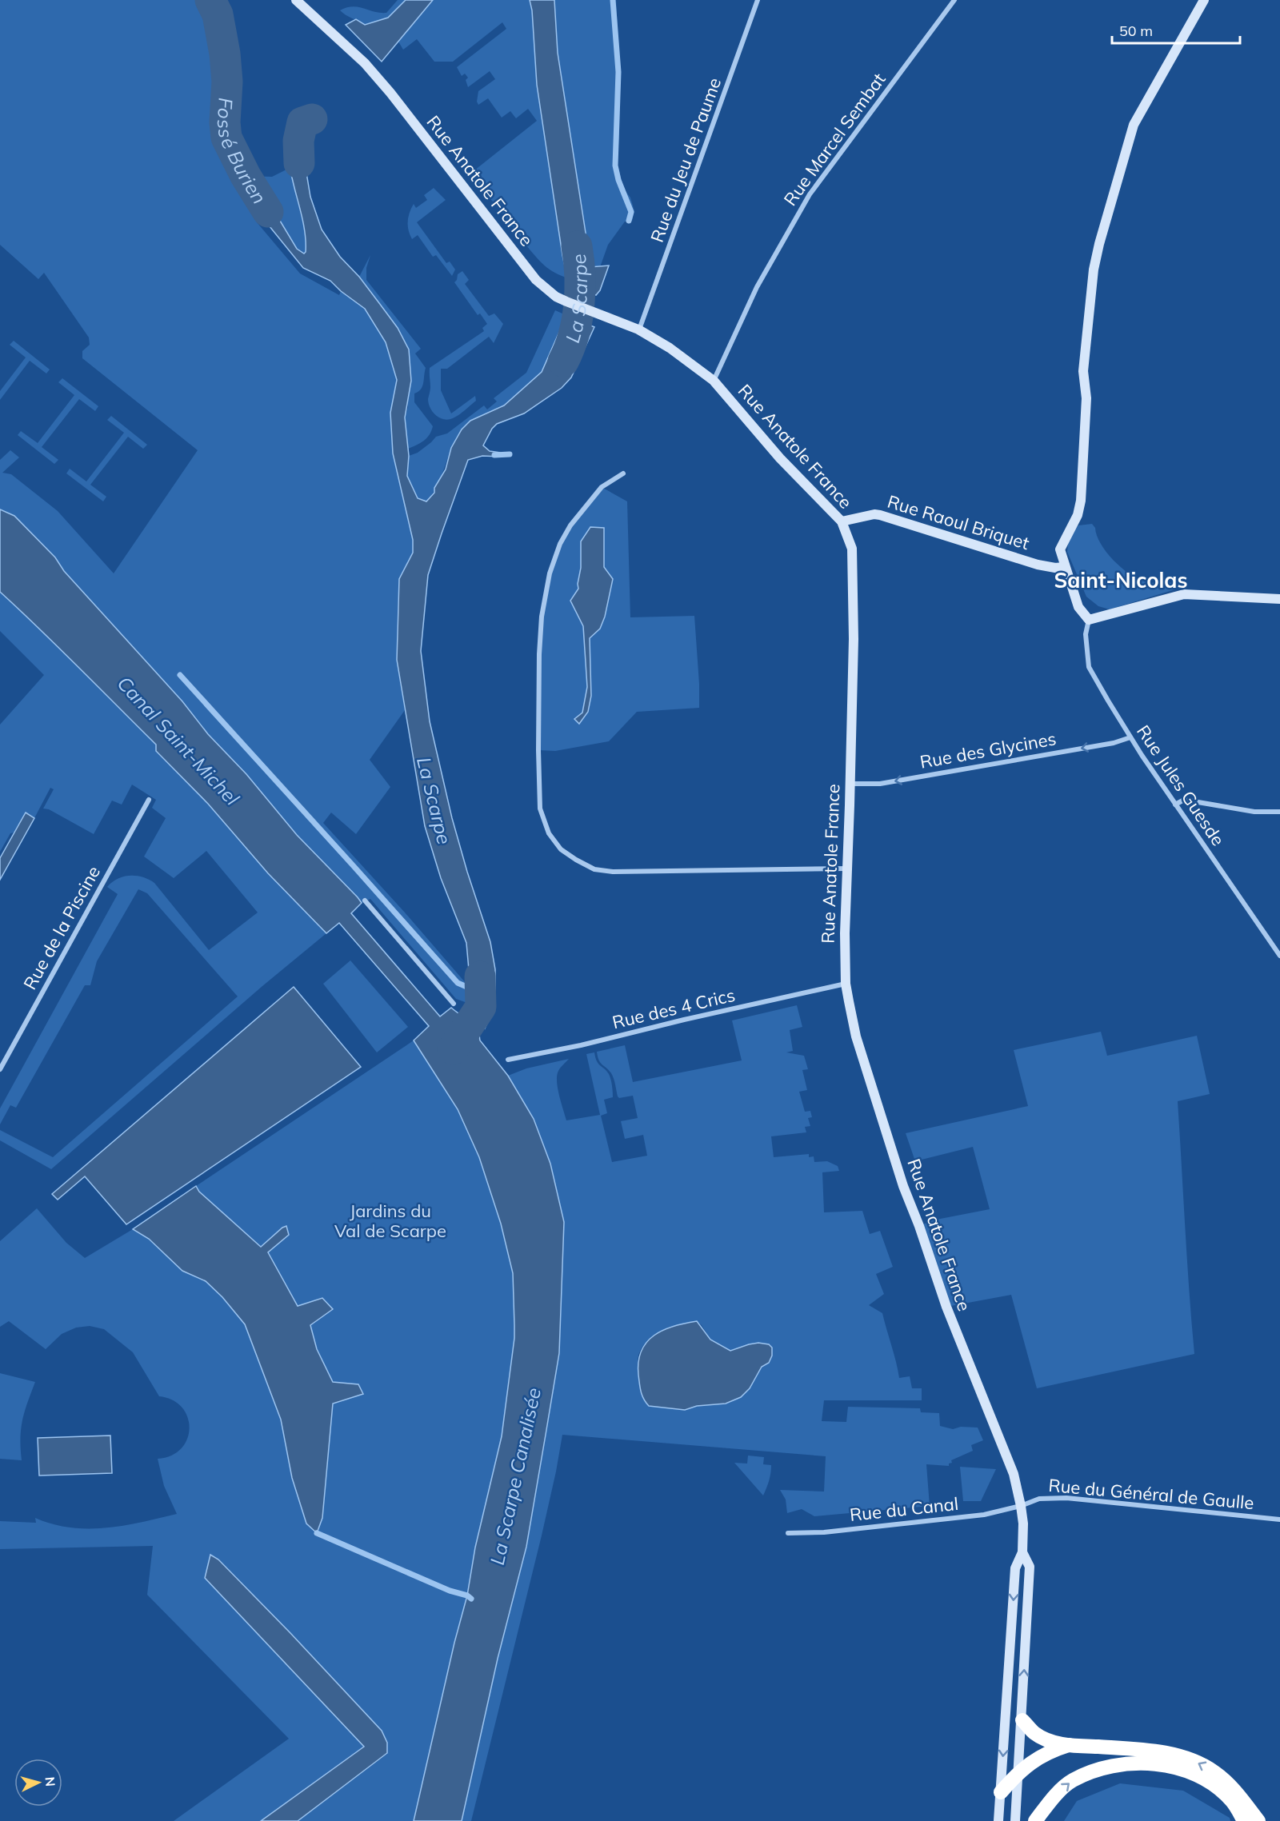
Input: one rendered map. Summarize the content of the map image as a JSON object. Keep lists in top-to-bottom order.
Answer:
{
  "streets": {
    "main road": ["Rue Anatole France", "Rue Raoul Briquet"],
    "street": [
      "Rue Marcel Sembat",
      "Rue du Jeu de Paume",
      "Rue des Glycines",
      "Rue Jules Guesde",
      "Rue de la Piscine",
      "Rue des 4 Crics",
      "Rue du Général de Gaulle",
      "Rue du Canal"
    ]
  },
  "crossings": [
    ["Rue Marcel Sembat", "Rue Anatole France"],
    ["Rue du Jeu de Paume", "Rue Anatole France"],
    ["Rue Anatole France", "Rue Raoul Briquet"],
    ["Rue Anatole France", "Rue des Glycines"],
    ["Rue Anatole France", "Rue des 4 Crics"],
    ["Rue Anatole France", "Rue du Général de Gaulle"],
    ["Rue Anatole France", "Rue du Canal"],
    ["Rue des Glycines", "Rue Jules Guesde"],
    ["Rue du Général de Gaulle", "Rue du Canal"]
  ],
  "one_way": ["Rue des Glycines"],
  "districts": ["Saint-Nicolas"],
  "water": [
    "Fossé Burien",
    "La Scarpe",
    "Canal Saint-Michel",
    "La Scarpe Canalisée"
  ],
  "parks": ["Jardins du Val de Scarpe"],
  "scale_bar": "50 m",
  "north": "right"
}
